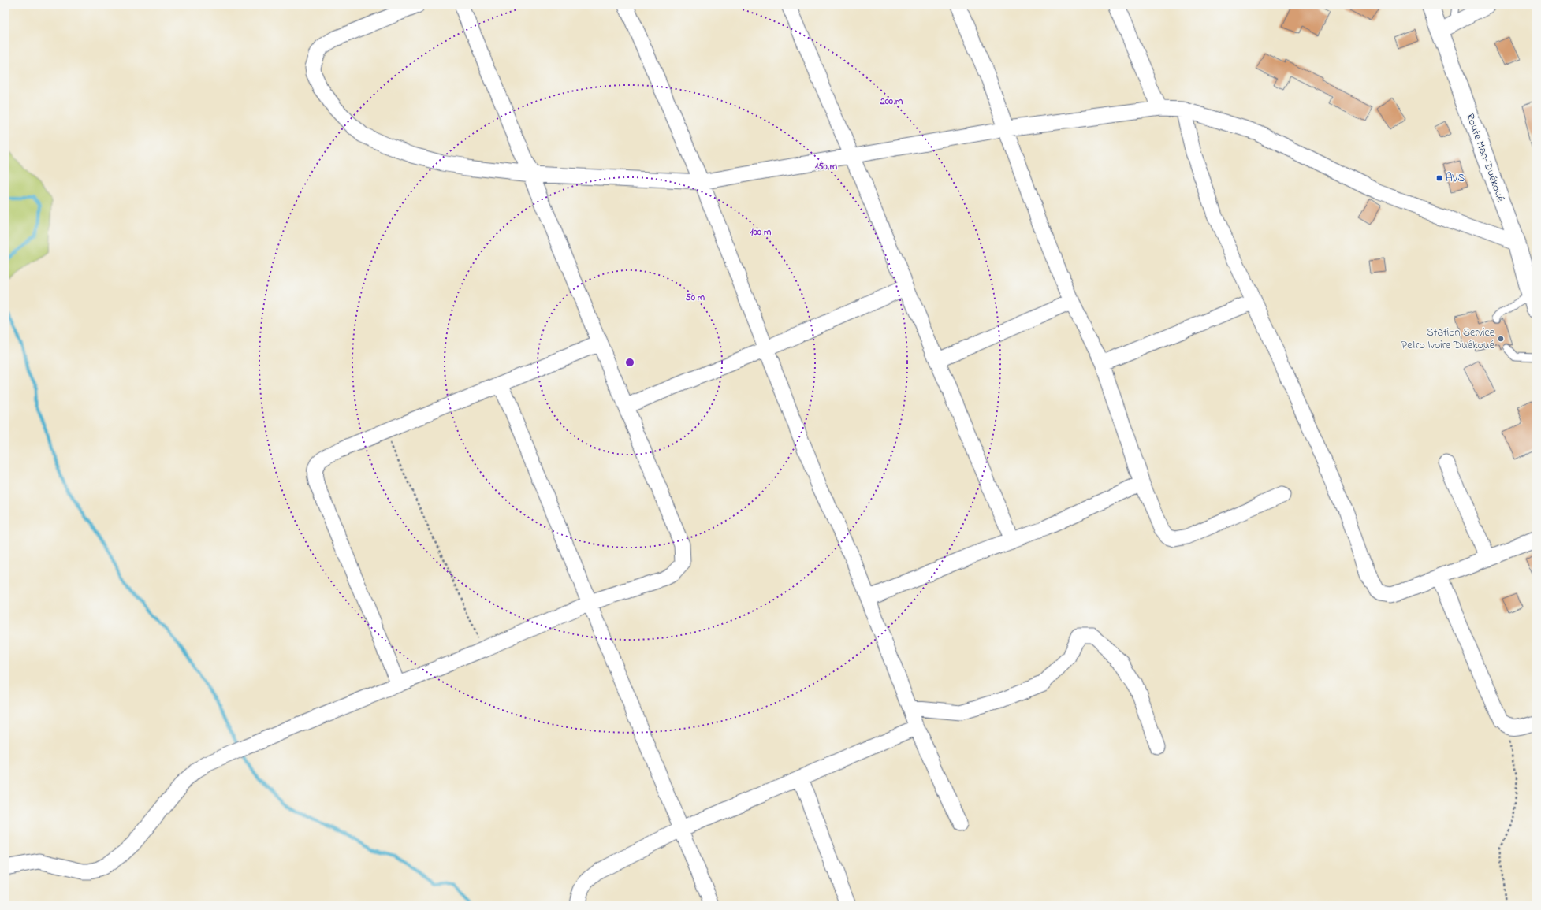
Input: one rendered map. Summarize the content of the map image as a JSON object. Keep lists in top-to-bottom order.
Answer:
{
  "streets": {
    "main road": ["Route Man-Duékoué"]
  },
  "places": {
    "transit": ["AVS"],
    "other": ["Station Service Petro Ivoire Duékoué"]
  },
  "rings": [
    "200 m",
    "150 m",
    "100 m",
    "50 m"
  ]
}
